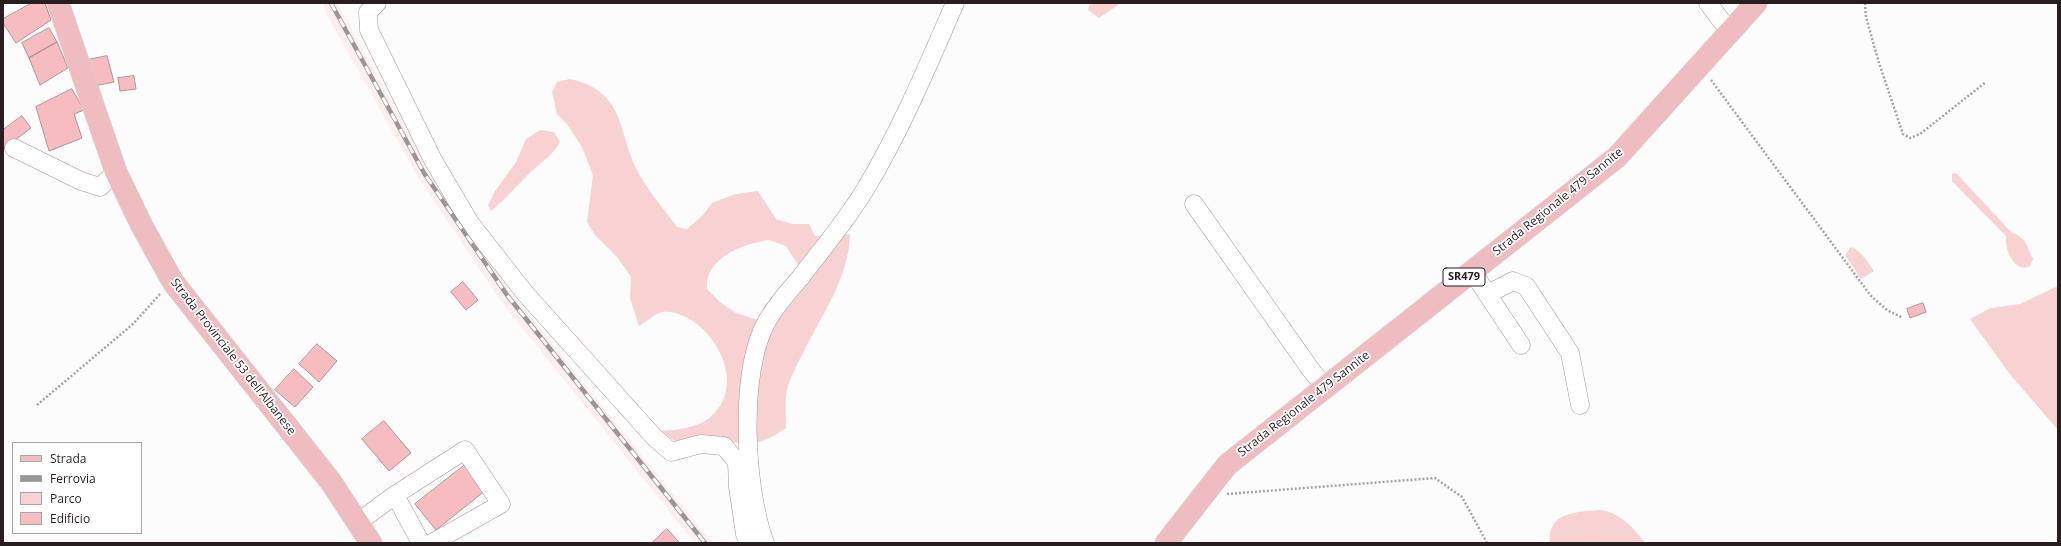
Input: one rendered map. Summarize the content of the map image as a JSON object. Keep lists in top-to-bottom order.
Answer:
{
  "streets": {
    "main road": ["Strada Regionale 479 Sannite", "SR479", "Strada Provinciale 53 dell'Albanese"]
  },
  "legend": [
    "Strada",
    "Ferrovia",
    "Parco",
    "Edificio"
  ]
}
